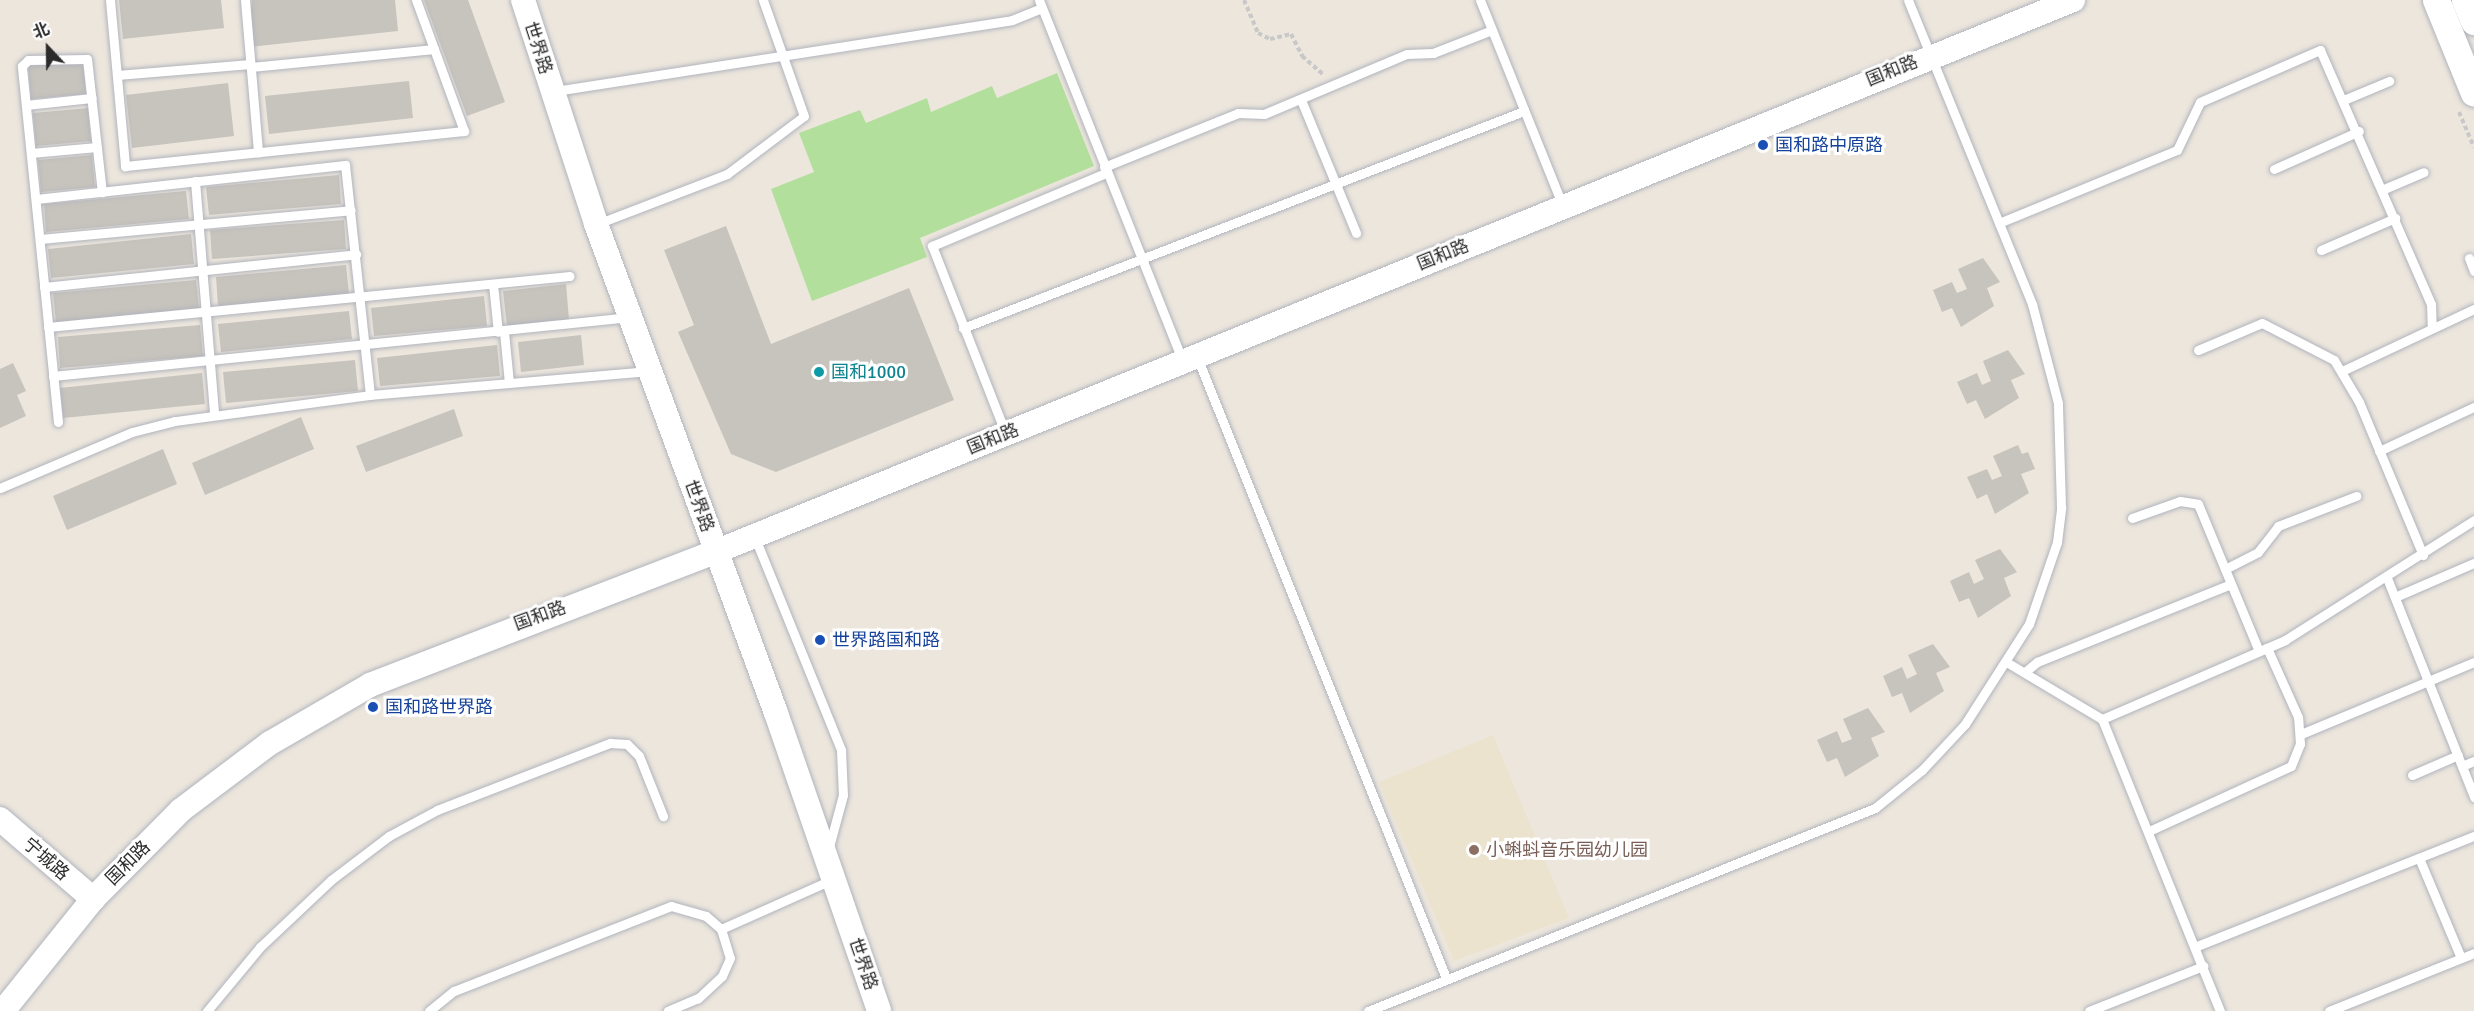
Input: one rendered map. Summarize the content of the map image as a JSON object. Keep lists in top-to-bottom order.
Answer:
{
  "streets": {
    "street": ["世界路", "国和路", "宁城路"]
  },
  "crossings": [
    ["世界路", "国和路"],
    ["国和路", "宁城路"]
  ],
  "places": [
    "国和路中原路",
    "国和1000",
    "世界路国和路",
    "国和路世界路",
    "小蝌蚪音乐园幼儿园"
  ],
  "north": "top"
}
